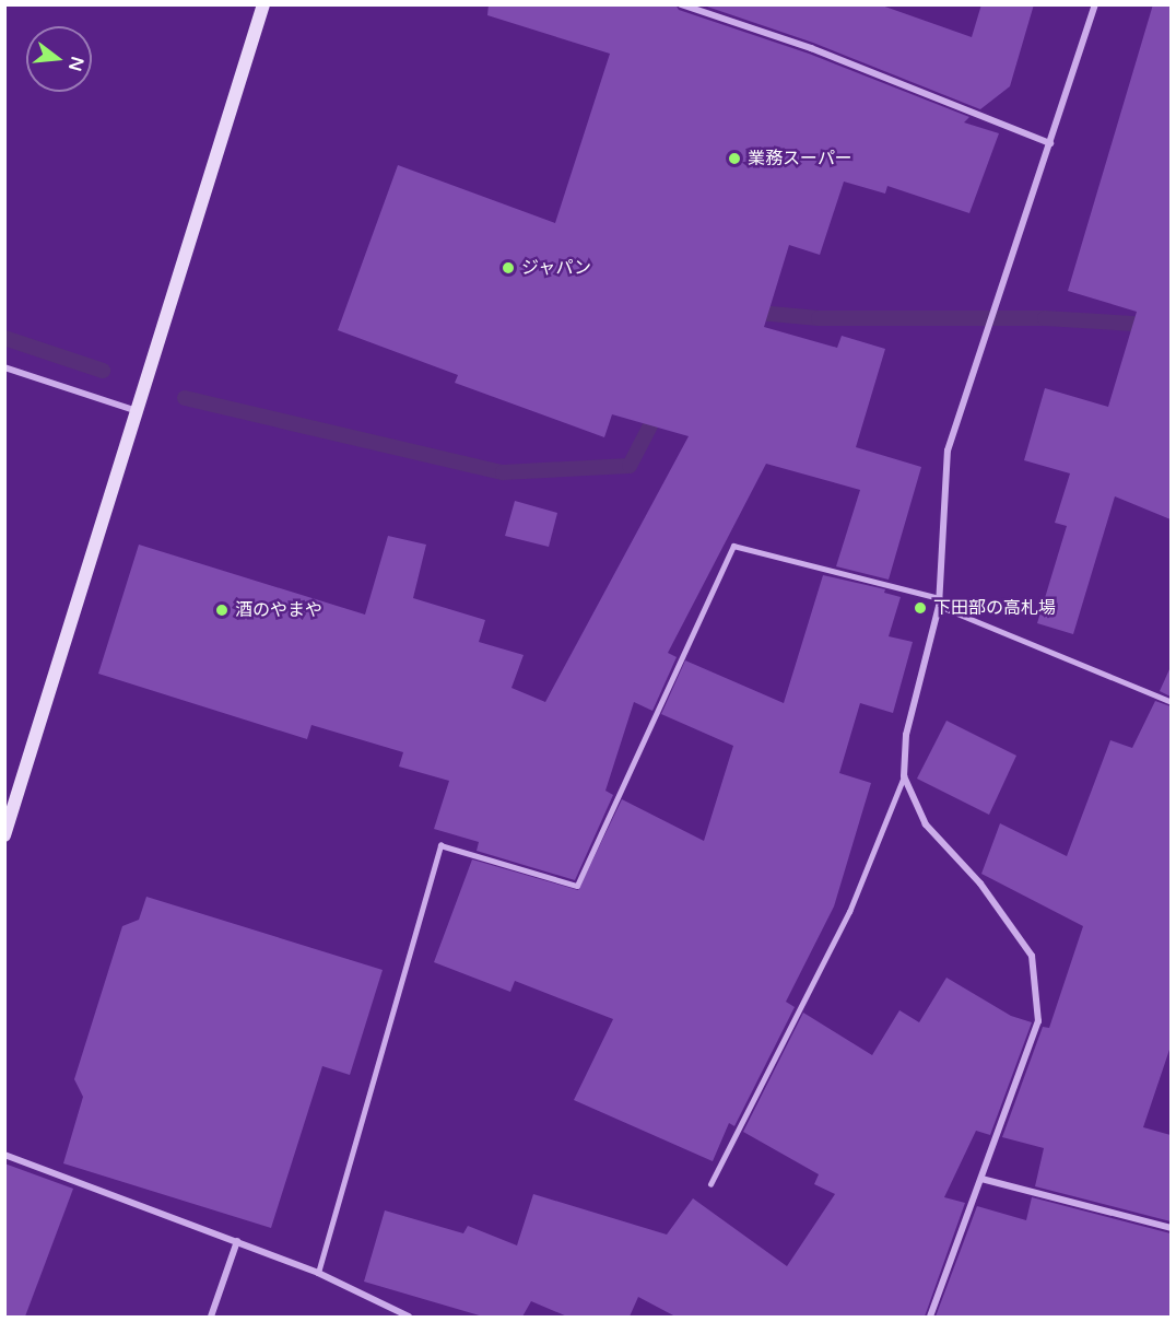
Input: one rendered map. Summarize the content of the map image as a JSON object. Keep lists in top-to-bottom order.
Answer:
{
  "places": [
    "業務スーパー",
    "ジャパン",
    "下田部の高札場",
    "酒のやまや"
  ],
  "north": "right"
}
